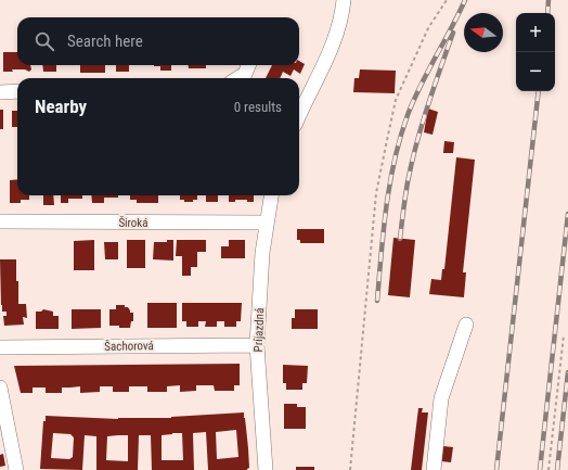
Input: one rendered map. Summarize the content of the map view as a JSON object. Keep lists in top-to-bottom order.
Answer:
{
  "streets": {
    "street": ["Široká", "Príjazdná", "Šachorová"]
  },
  "crossings": [
    ["Široká", "Príjazdná"],
    ["Príjazdná", "Šachorová"]
  ],
  "north": "left",
  "page": {
    "map_buttons": ["+", "−"],
    "search": "Search here",
    "heading": ["Nearby", "0 results"]
  }
}
